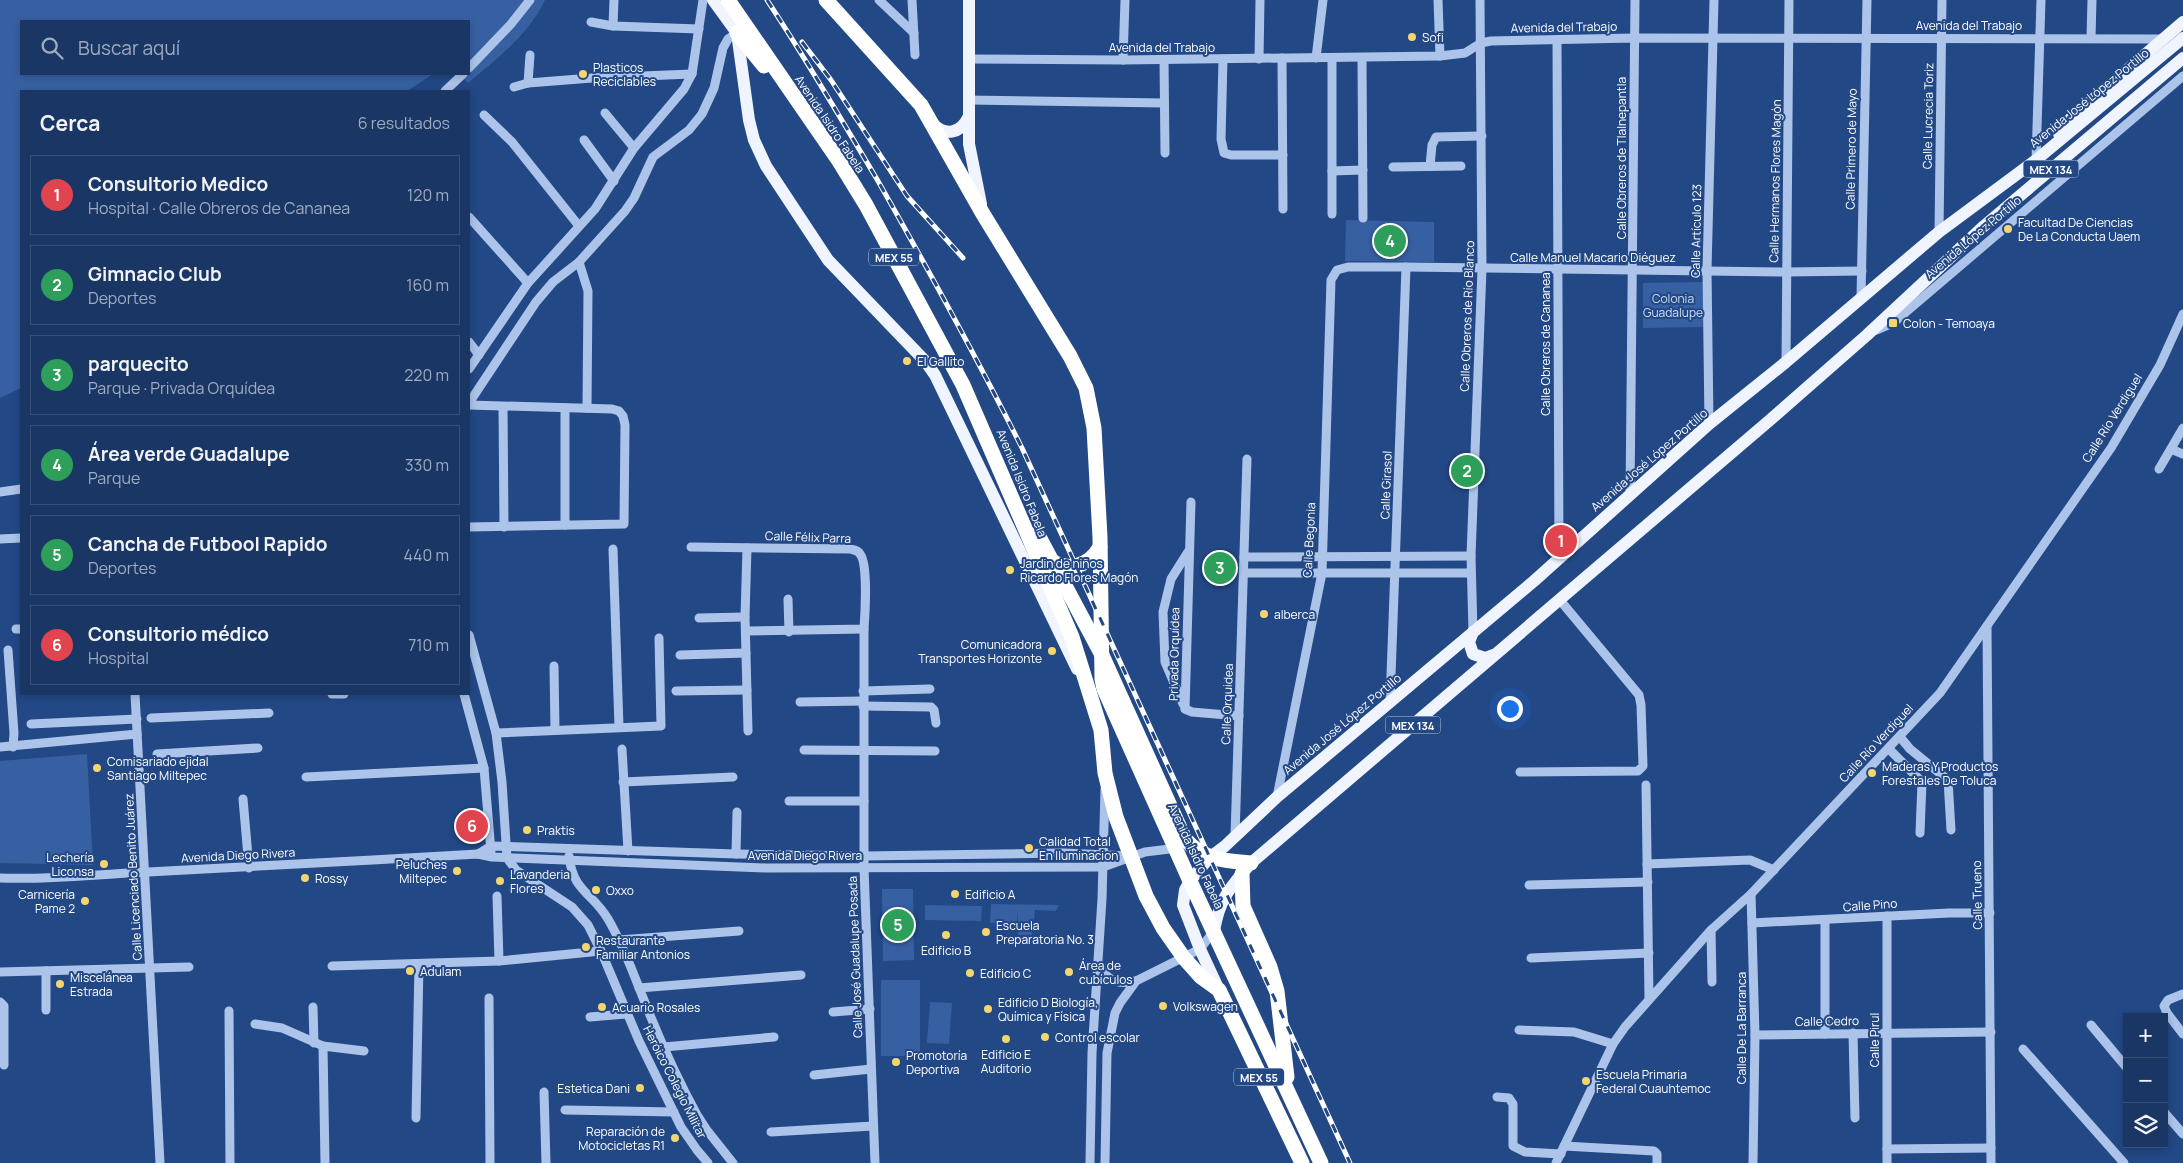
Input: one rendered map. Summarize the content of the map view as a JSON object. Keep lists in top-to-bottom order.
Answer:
{
  "streets": {
    "highway": ["Avenida Isidro Fabela", "MEX 55"],
    "main road": ["Avenida José López Portillo", "MEX 134"],
    "street": [
      "Avenida del Trabajo",
      "Calle Lucrecia Toriz",
      "Calle Primero de Mayo",
      "Calle Obreros de Tlalnepantla",
      "Calle Hermanos Flores Magón",
      "Calle Artículo 123",
      "Avenida López Portillo",
      "Calle Manuel Macario Diéguez",
      "Calle Obreros de Río Blanco",
      "Calle Obreros de Cananea",
      "Calle Río Verdiguel",
      "Calle Girasol",
      "Calle Félix Parra",
      "Calle Begonia",
      "Privada Orquídea",
      "Calle Orquidea",
      "Avenida Diego Rivera",
      "Calle Licenciado Benito Juárez",
      "Calle Trueno",
      "Calle Pino",
      "Calle José Guadalupe Posada",
      "Calle Cedro",
      "Calle De La Barranca",
      "Calle Pirul",
      "Heróico Colegio Militar"
    ]
  },
  "crossings": [
    ["Avenida del Trabajo", "Calle Lucrecia Toriz"],
    ["Avenida del Trabajo", "Calle Primero de Mayo"],
    ["Avenida del Trabajo", "Calle Obreros de Tlalnepantla"],
    ["Avenida del Trabajo", "Calle Hermanos Flores Magón"],
    ["Avenida del Trabajo", "Calle Artículo 123"],
    ["Avenida del Trabajo", "Calle Obreros de Río Blanco"],
    ["Avenida del Trabajo", "Calle Obreros de Cananea"],
    ["Avenida José López Portillo", "Calle Lucrecia Toriz"],
    ["Avenida José López Portillo", "Avenida Isidro Fabela"],
    ["Avenida José López Portillo", "Calle Primero de Mayo"],
    ["Avenida José López Portillo", "Calle Obreros de Tlalnepantla"],
    ["Avenida José López Portillo", "MEX 134"],
    ["Avenida José López Portillo", "Calle Hermanos Flores Magón"],
    ["Avenida José López Portillo", "Calle Artículo 123"],
    ["Avenida José López Portillo", "Calle Obreros de Río Blanco"],
    ["Avenida José López Portillo", "Calle Obreros de Cananea"],
    ["Avenida José López Portillo", "Calle Girasol"],
    ["Avenida José López Portillo", "Calle Begonia"],
    ["Avenida José López Portillo", "Calle Orquidea"],
    ["Avenida José López Portillo", "Avenida Diego Rivera"],
    ["Avenida Isidro Fabela", "MEX 134"],
    ["Avenida Isidro Fabela", "MEX 55"],
    ["Avenida Isidro Fabela", "Avenida Diego Rivera"],
    ["Calle Primero de Mayo", "Calle Manuel Macario Diéguez"],
    ["Calle Obreros de Tlalnepantla", "Calle Manuel Macario Diéguez"],
    ["MEX 134", "Avenida López Portillo"],
    ["Calle Hermanos Flores Magón", "Calle Manuel Macario Diéguez"],
    ["Calle Artículo 123", "Calle Manuel Macario Diéguez"],
    ["Calle Manuel Macario Diéguez", "Calle Obreros de Río Blanco"],
    ["Calle Manuel Macario Diéguez", "Calle Obreros de Cananea"],
    ["Calle Manuel Macario Diéguez", "Calle Girasol"],
    ["Calle Manuel Macario Diéguez", "Calle Begonia"],
    ["Calle Río Verdiguel", "Calle Trueno"],
    ["Calle Río Verdiguel", "Calle De La Barranca"],
    ["Calle Félix Parra", "Calle José Guadalupe Posada"],
    ["Avenida Diego Rivera", "Calle Licenciado Benito Juárez"],
    ["Avenida Diego Rivera", "Calle José Guadalupe Posada"],
    ["Avenida Diego Rivera", "Heróico Colegio Militar"],
    ["Calle Trueno", "Calle Pino"],
    ["Calle Trueno", "Calle Cedro"],
    ["Calle Pino", "Calle De La Barranca"],
    ["Calle Pino", "Calle Pirul"],
    ["Calle Cedro", "Calle De La Barranca"],
    ["Calle Cedro", "Calle Pirul"]
  ],
  "parks": ["Colonia Guadalupe"],
  "places": {
    "other": [
      "Sofi",
      "Plasticos Reciclables",
      "Facultad De Ciencias De La Conducta Uaem",
      "El Gallito",
      "Jardin de niños Ricardo Flores Magón",
      "alberca",
      "Comunicadora Transportes Horizonte",
      "Comisariado ejidal Santiago Miltepec",
      "Maderas Y Productos Forestales De Toluca",
      "Praktis",
      "Calidad Total En Iluminacion",
      "Lechería Liconsa",
      "Peluches Miltepec",
      "Rossy",
      "Lavanderia Flores",
      "Oxxo",
      "Edificio A",
      "Carnicería Pame 2",
      "Escuela Preparatoria No. 3",
      "Edificio B",
      "Restaurante Familiar Antonios",
      "Adulam",
      "Área de cubículos",
      "Edificio C",
      "Miscelánea Estrada",
      "Volkswagen",
      "Acuario Rosales",
      "Edificio D Biología, Química y Física",
      "Control escolar",
      "Edificio E Auditorio",
      "Promotoría Deportiva",
      "Escuela Primaria Federal Cuauhtemoc",
      "Estetica Dani",
      "Reparación de Motocicletas R1"
    ],
    "transit": ["Colon - Temoaya"]
  },
  "page": {
    "search": "Buscar aquí",
    "heading": ["Cerca", "6 resultados"],
    "list": [
      {
        "mark": "1",
        "name": "Consultorio Medico",
        "note": "Hospital · Calle Obreros de Cananea",
        "value": "120 m"
      },
      {
        "mark": "2",
        "name": "Gimnacio Club",
        "note": "Deportes",
        "value": "160 m"
      },
      {
        "mark": "3",
        "name": "parquecito",
        "note": "Parque · Privada Orquídea",
        "value": "220 m"
      },
      {
        "mark": "4",
        "name": "Área verde Guadalupe",
        "note": "Parque",
        "value": "330 m"
      },
      {
        "mark": "5",
        "name": "Cancha de Futbool Rapido",
        "note": "Deportes",
        "value": "440 m"
      },
      {
        "mark": "6",
        "name": "Consultorio médico",
        "note": "Hospital",
        "value": "710 m"
      }
    ],
    "pins": [
      "4",
      "2",
      "1",
      "3",
      "6",
      "5"
    ],
    "map_buttons": ["+", "−"]
  }
}
